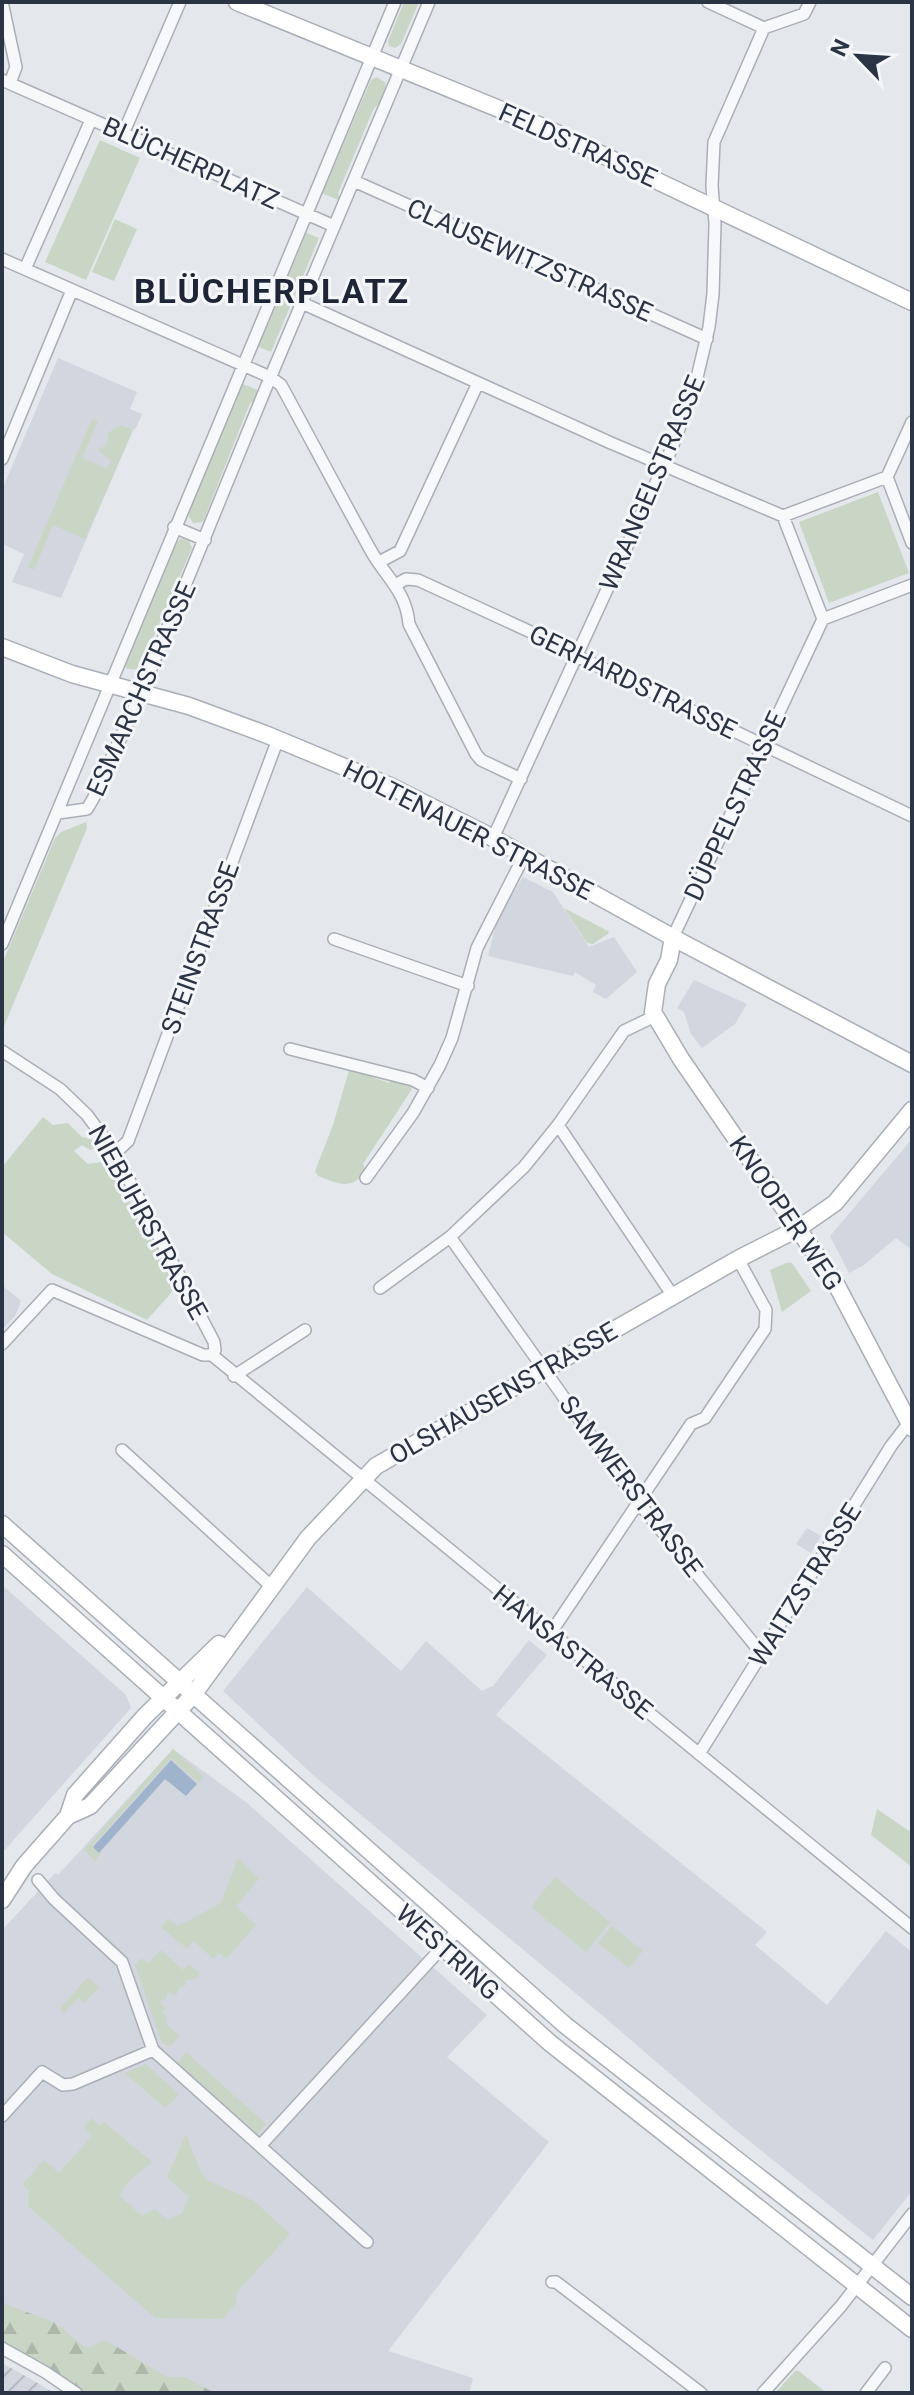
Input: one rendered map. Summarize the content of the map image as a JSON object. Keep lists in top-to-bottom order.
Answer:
{
  "streets": {
    "main road": [
      "FELDSTRASSE",
      "DÜPPELSTRASSE",
      "HOLTENAUER STRASSE",
      "KNOOPER WEG",
      "OLSHAUSENSTRASSE",
      "WESTRING"
    ],
    "street": [
      "BLÜCHERPLATZ",
      "CLAUSEWITZSTRASSE",
      "WRANGELSTRASSE",
      "GERHARDSTRASSE",
      "ESMARCHSTRASSE",
      "STEINSTRASSE",
      "NIEBUHRSTRASSE",
      "SAMWERSTRASSE",
      "WAITZSTRASSE",
      "HANSASTRASSE"
    ]
  },
  "crossings": [
    ["FELDSTRASSE", "WRANGELSTRASSE"],
    ["FELDSTRASSE", "ESMARCHSTRASSE"],
    ["BLÜCHERPLATZ", "ESMARCHSTRASSE"],
    ["CLAUSEWITZSTRASSE", "WRANGELSTRASSE"],
    ["CLAUSEWITZSTRASSE", "ESMARCHSTRASSE"],
    ["WRANGELSTRASSE", "GERHARDSTRASSE"],
    ["WRANGELSTRASSE", "HOLTENAUER STRASSE"],
    ["GERHARDSTRASSE", "DÜPPELSTRASSE"],
    ["ESMARCHSTRASSE", "HOLTENAUER STRASSE"],
    ["DÜPPELSTRASSE", "HOLTENAUER STRASSE"],
    ["DÜPPELSTRASSE", "KNOOPER WEG"],
    ["HOLTENAUER STRASSE", "STEINSTRASSE"],
    ["STEINSTRASSE", "NIEBUHRSTRASSE"],
    ["KNOOPER WEG", "OLSHAUSENSTRASSE"],
    ["KNOOPER WEG", "WAITZSTRASSE"],
    ["NIEBUHRSTRASSE", "HANSASTRASSE"],
    ["OLSHAUSENSTRASSE", "SAMWERSTRASSE"],
    ["OLSHAUSENSTRASSE", "HANSASTRASSE"],
    ["OLSHAUSENSTRASSE", "WESTRING"],
    ["SAMWERSTRASSE", "WAITZSTRASSE"],
    ["WAITZSTRASSE", "HANSASTRASSE"]
  ],
  "districts": ["BLÜCHERPLATZ"],
  "north": "top left"
}
